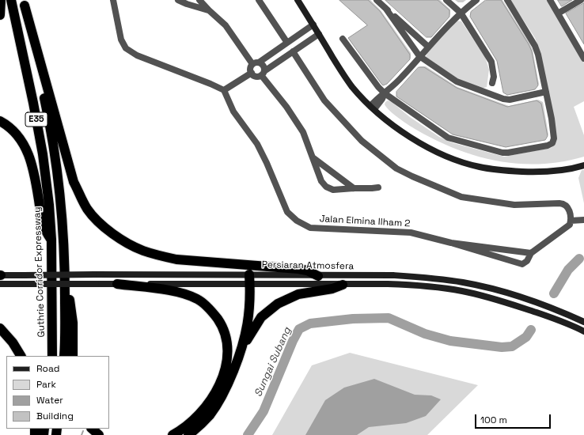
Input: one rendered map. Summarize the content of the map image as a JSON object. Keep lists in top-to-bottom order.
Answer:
{
  "streets": {
    "highway": ["E35", "Guthrie Corridor Expressway"],
    "main road": ["Persiaran Atmosfera"],
    "street": ["Jalan Elmina Ilham 2"]
  },
  "water": ["Sungai Subang"],
  "legend": [
    "Road",
    "Park",
    "Water",
    "Building"
  ],
  "scale_bar": "100 m"
}
